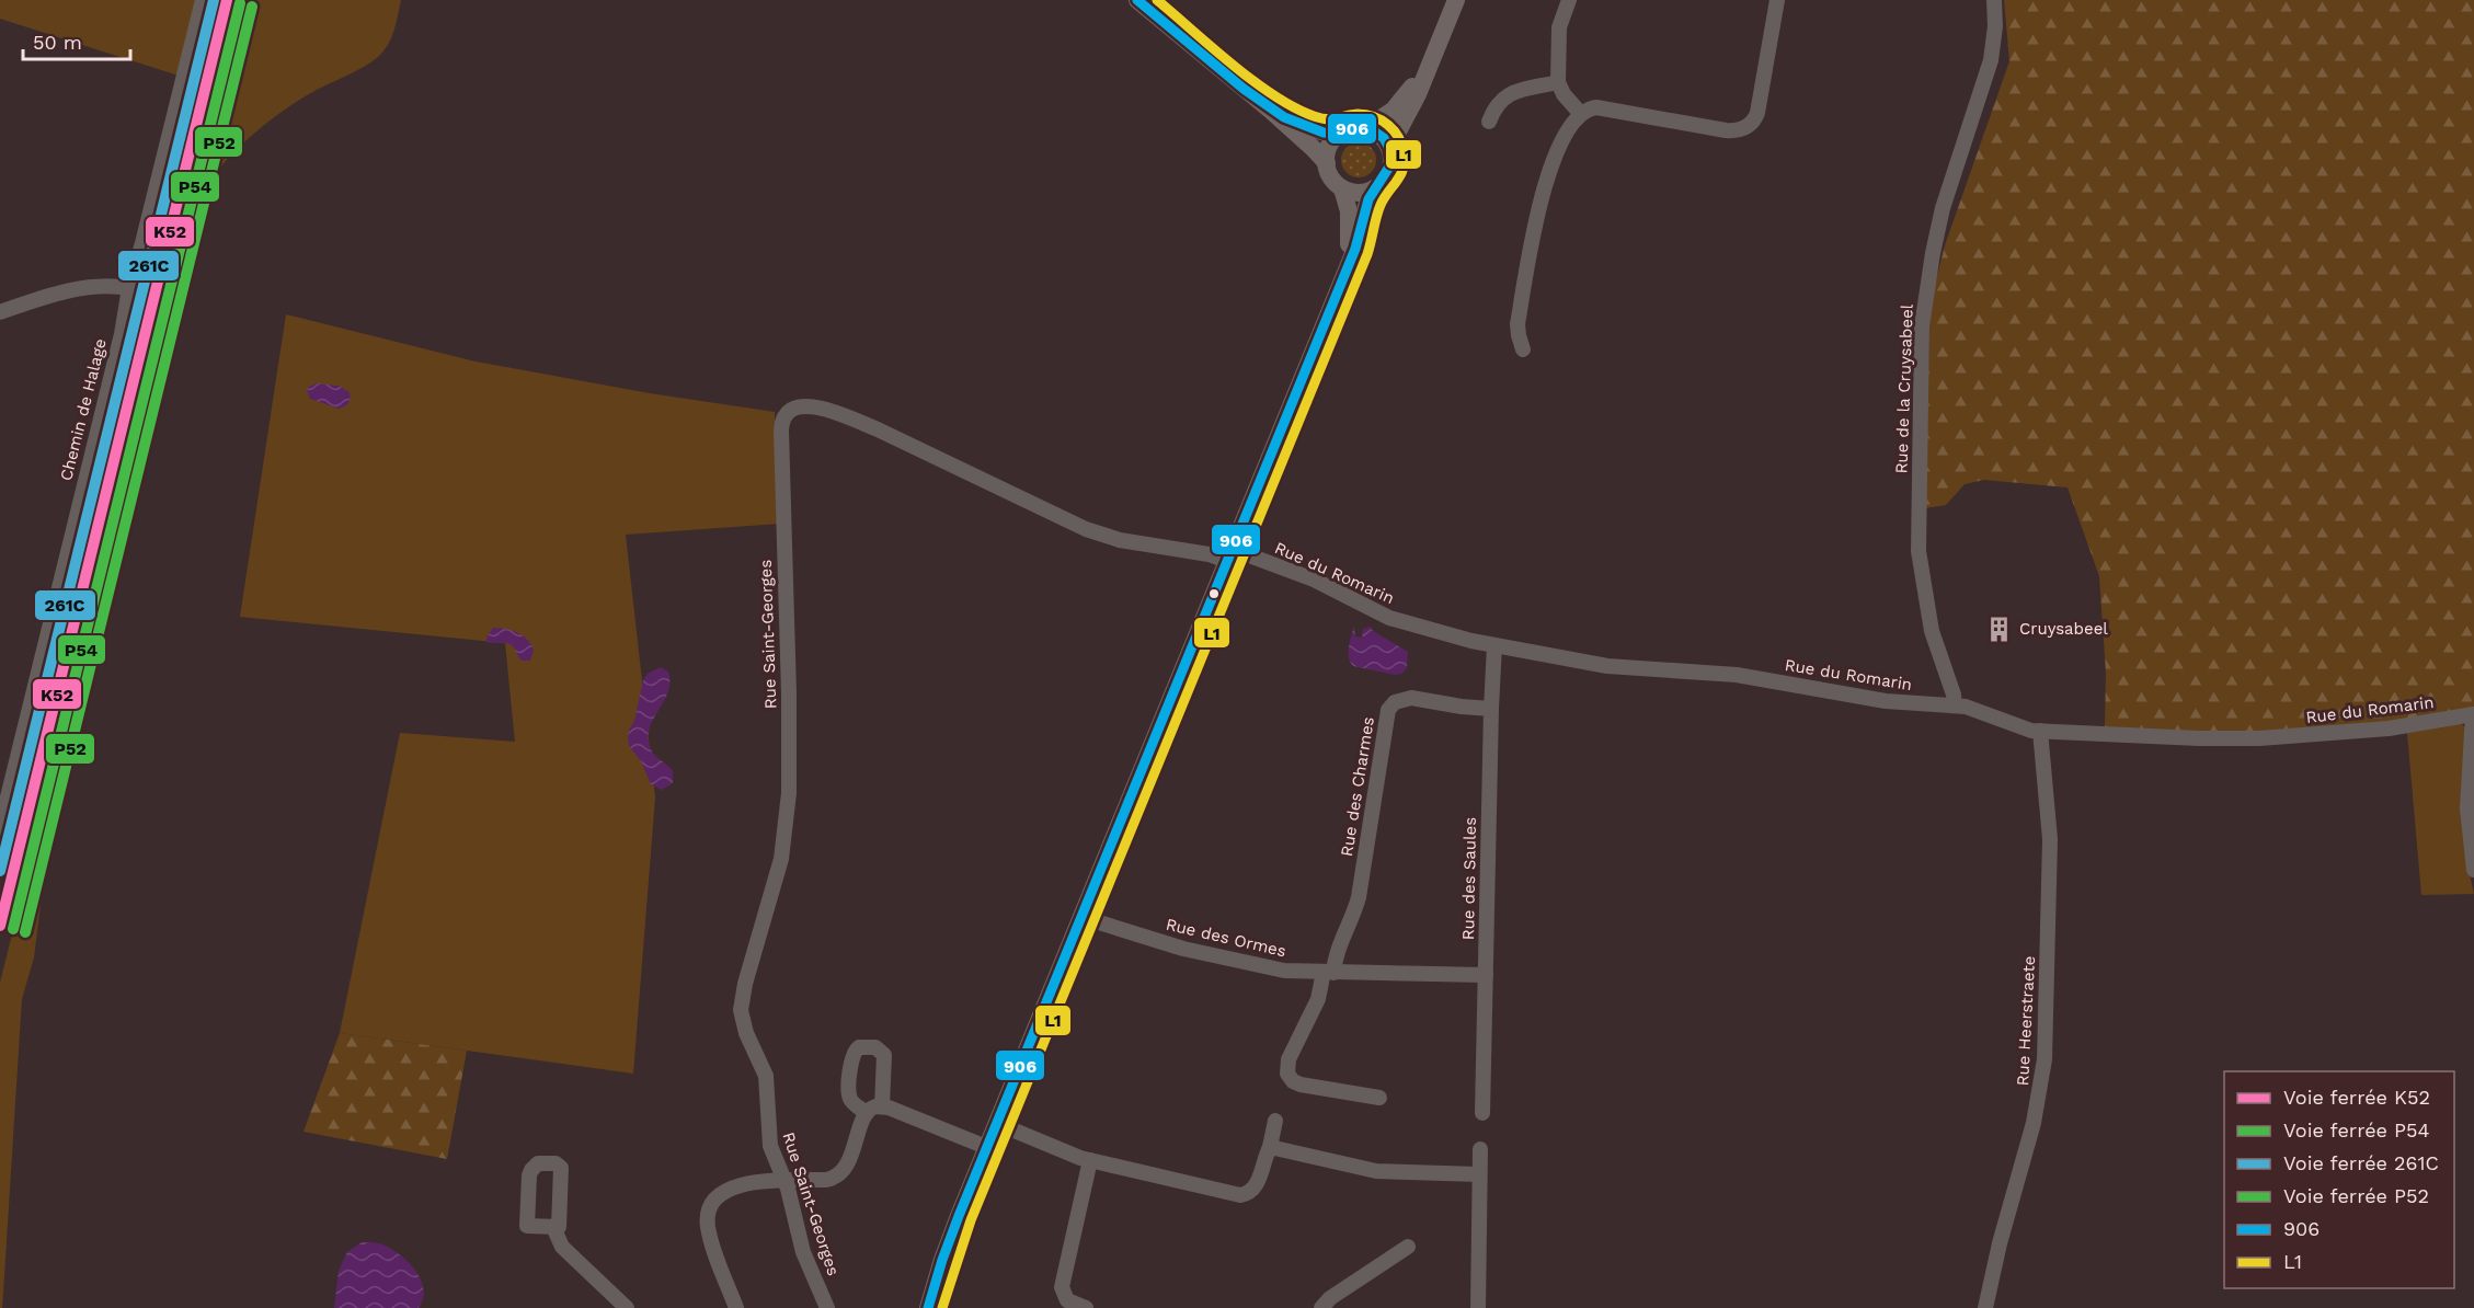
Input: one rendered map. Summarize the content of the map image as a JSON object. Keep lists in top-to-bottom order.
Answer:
{
  "streets": {
    "street": [
      "Rue de la Cruysabeel",
      "Chemin de Halage",
      "Rue du Romarin",
      "Rue Saint-Georges",
      "Rue des Charmes",
      "Rue des Saules",
      "Rue des Ormes",
      "Rue Heerstraete"
    ]
  },
  "crossings": [
    ["Rue de la Cruysabeel", "Rue du Romarin"],
    ["Rue du Romarin", "Rue Saint-Georges"],
    ["Rue du Romarin", "Rue des Saules"],
    ["Rue du Romarin", "Rue Heerstraete"],
    ["Rue des Charmes", "Rue des Saules"],
    ["Rue des Charmes", "Rue des Ormes"],
    ["Rue des Saules", "Rue des Ormes"]
  ],
  "places": {
    "building": ["Cruysabeel"]
  },
  "lines": [
    "rail line K52",
    "rail line 261C",
    "transit line 906",
    "transit line L1",
    "rail line P54",
    "rail line P52"
  ],
  "legend": [
    "Voie ferrée K52",
    "Voie ferrée P54",
    "Voie ferrée 261C",
    "Voie ferrée P52",
    "906",
    "L1"
  ],
  "scale_bar": "50 m"
}
